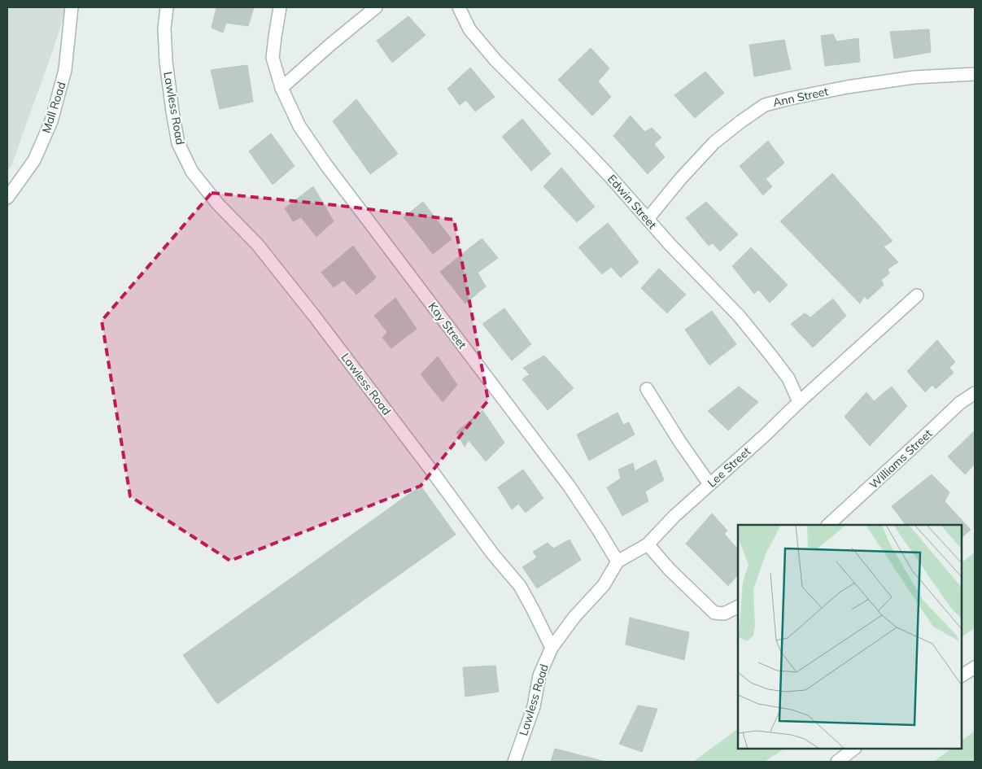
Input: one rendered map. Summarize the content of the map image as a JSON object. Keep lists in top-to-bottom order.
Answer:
{
  "streets": {
    "street": [
      "Ann Street",
      "Mall Road",
      "Lawless Road",
      "Edwin Street",
      "Kay Street",
      "Williams Street",
      "Lee Street"
    ]
  },
  "crossings": [
    ["Ann Street", "Edwin Street"],
    ["Edwin Street", "Lee Street"],
    ["Kay Street", "Lee Street"]
  ]
}
